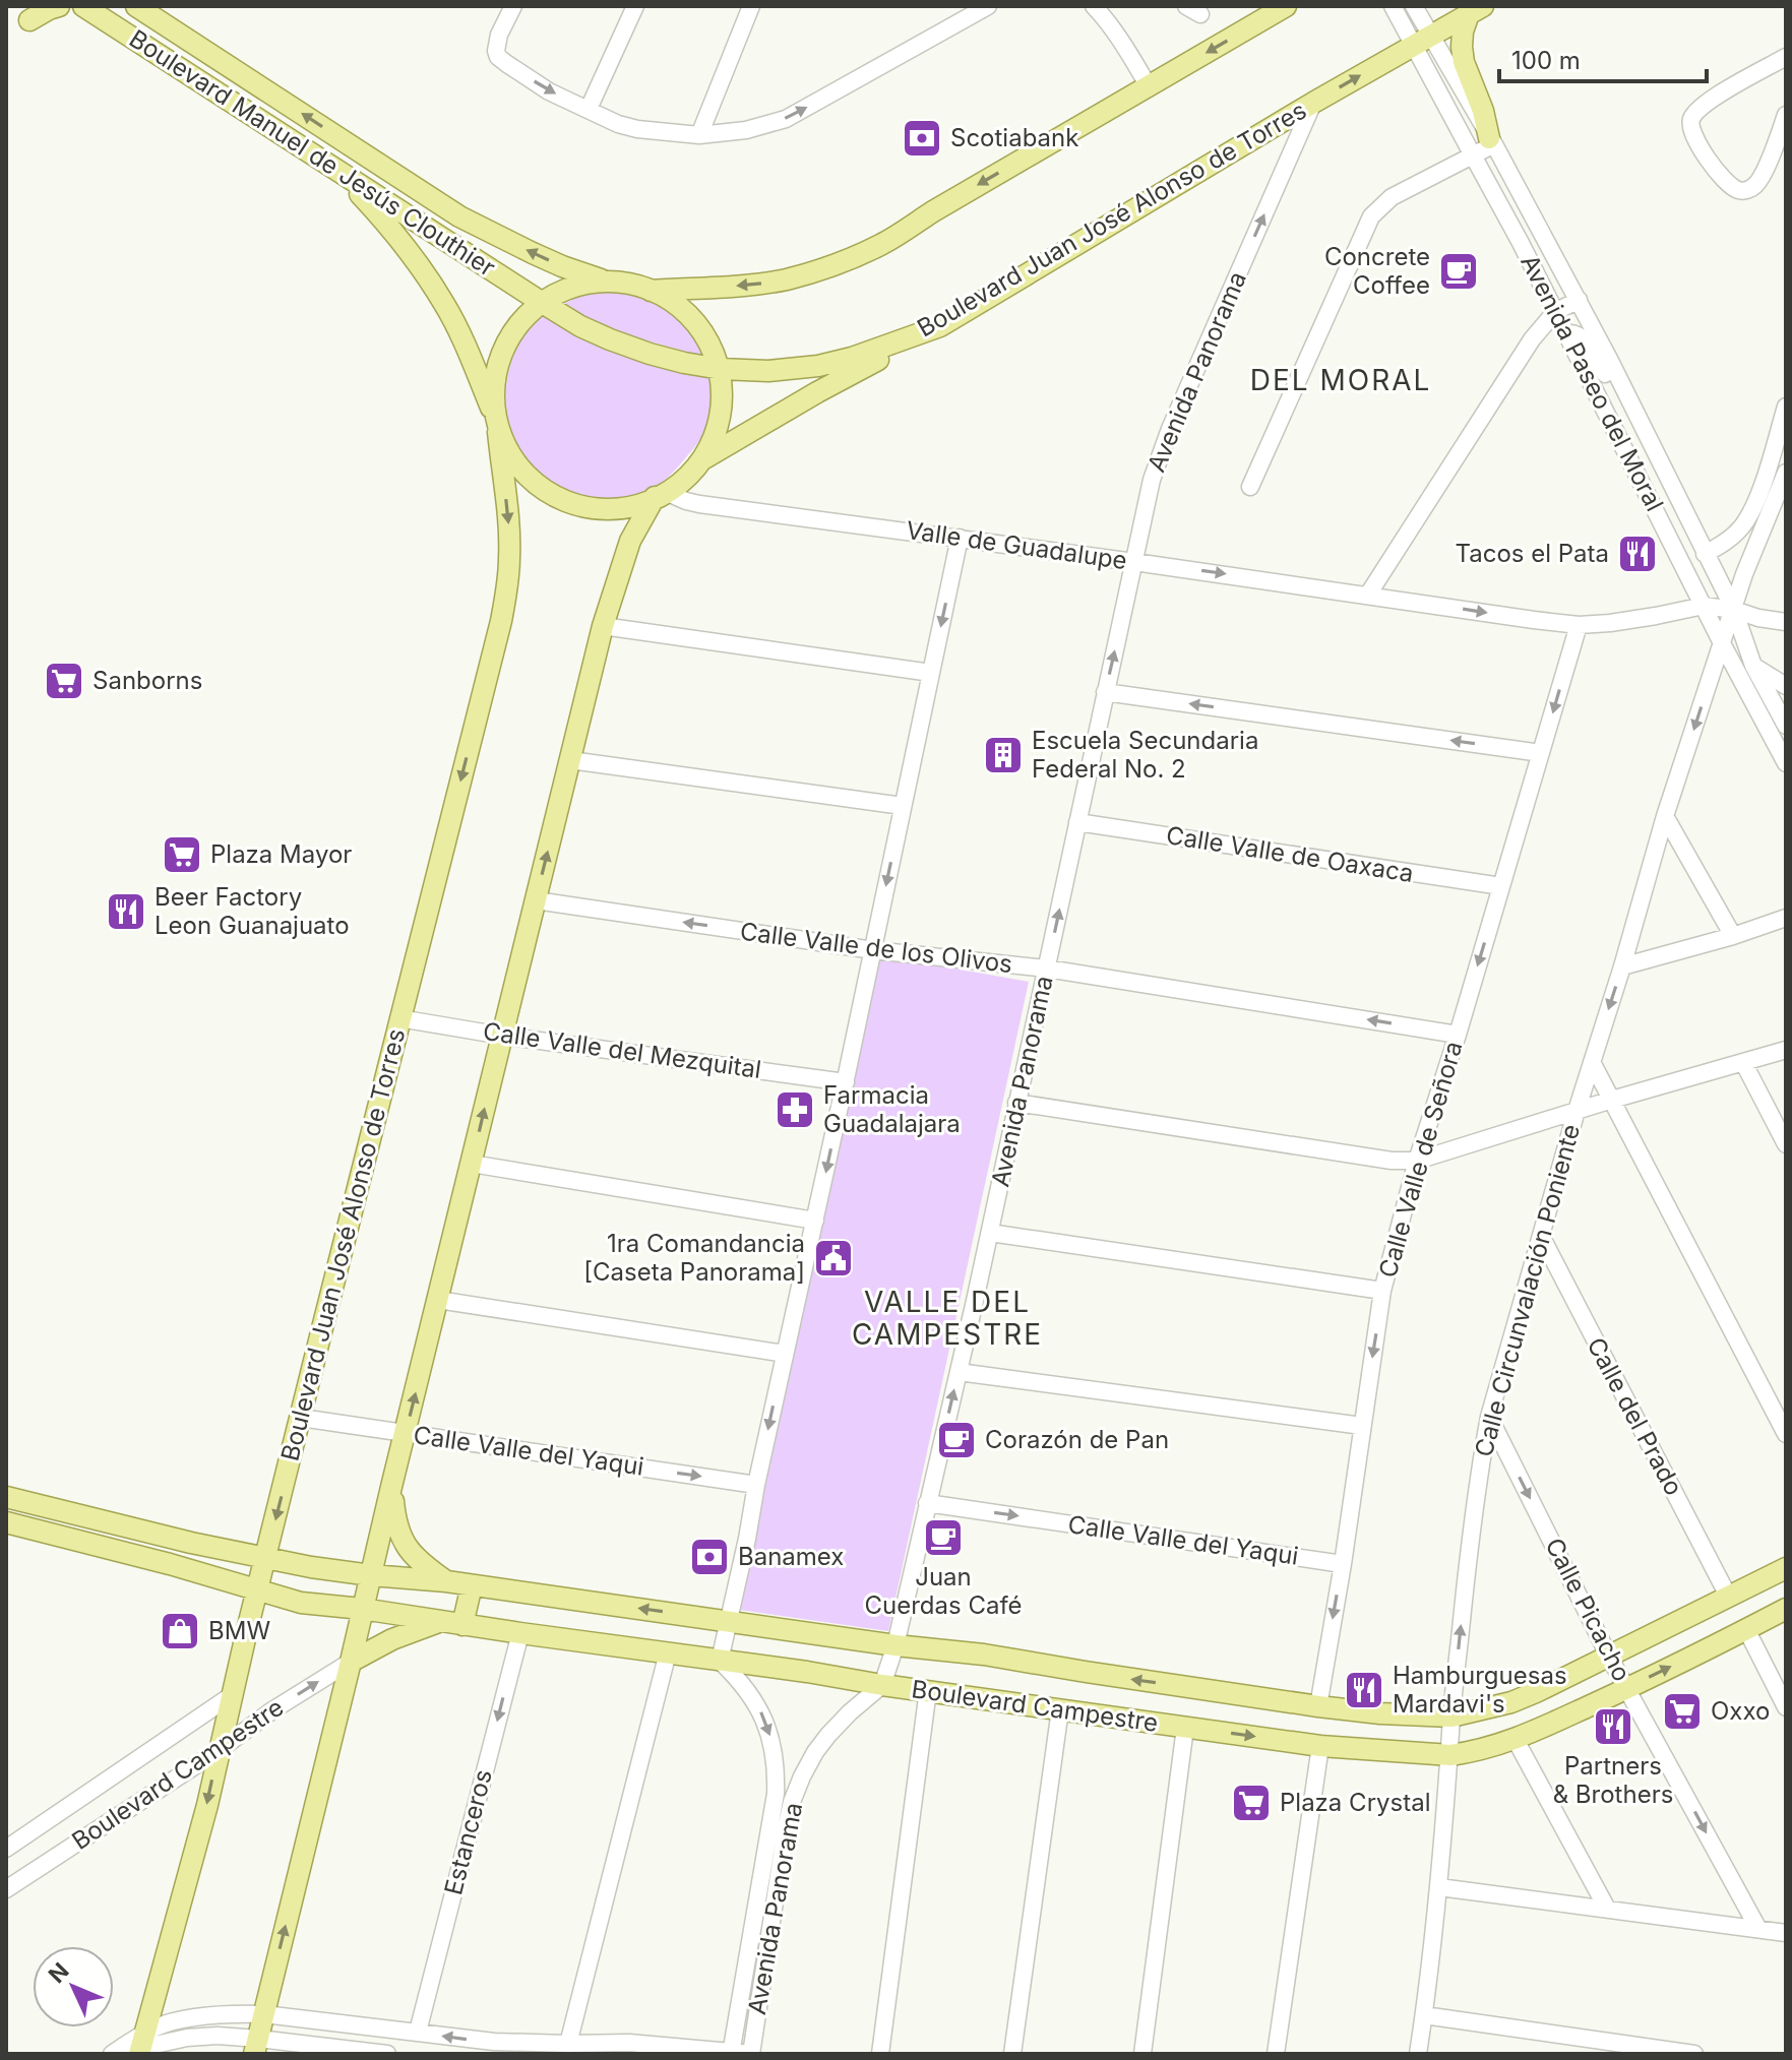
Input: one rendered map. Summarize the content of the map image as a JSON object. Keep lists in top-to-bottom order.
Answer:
{
  "streets": {
    "main road": ["Boulevard Manuel de Jesús Clouthier", "Boulevard Juan José Alonso de Torres", "Boulevard Campestre"],
    "street": [
      "Avenida Panorama",
      "Avenida Paseo del Moral",
      "Valle de Guadalupe",
      "Calle Valle de Oaxaca",
      "Calle Valle de los Olivos",
      "Calle Valle del Mezquital",
      "Calle Valle de Señora",
      "Calle Circunvalación Poniente",
      "Calle del Prado",
      "Calle Valle del Yaqui",
      "Calle Picacho",
      "Estanceros"
    ]
  },
  "crossings": [
    ["Boulevard Manuel de Jesús Clouthier", "Boulevard Juan José Alonso de Torres"],
    ["Boulevard Manuel de Jesús Clouthier", "Valle de Guadalupe"],
    ["Boulevard Juan José Alonso de Torres", "Avenida Panorama"],
    ["Boulevard Juan José Alonso de Torres", "Avenida Paseo del Moral"],
    ["Boulevard Juan José Alonso de Torres", "Valle de Guadalupe"],
    ["Boulevard Juan José Alonso de Torres", "Calle Valle del Mezquital"],
    ["Boulevard Juan José Alonso de Torres", "Calle Valle del Yaqui"],
    ["Boulevard Juan José Alonso de Torres", "Boulevard Campestre"],
    ["Avenida Panorama", "Valle de Guadalupe"],
    ["Avenida Panorama", "Calle Valle de Oaxaca"],
    ["Avenida Panorama", "Calle Valle de los Olivos"],
    ["Avenida Panorama", "Calle Valle del Yaqui"],
    ["Avenida Panorama", "Boulevard Campestre"],
    ["Avenida Paseo del Moral", "Valle de Guadalupe"],
    ["Avenida Paseo del Moral", "Calle Circunvalación Poniente"],
    ["Valle de Guadalupe", "Calle Valle de Señora"],
    ["Valle de Guadalupe", "Calle Circunvalación Poniente"],
    ["Calle Valle de Oaxaca", "Calle Valle de Señora"],
    ["Calle Valle de los Olivos", "Calle Valle de Señora"],
    ["Calle Valle de Señora", "Calle Valle del Yaqui"],
    ["Calle Valle de Señora", "Boulevard Campestre"],
    ["Calle Circunvalación Poniente", "Calle del Prado"],
    ["Calle Circunvalación Poniente", "Calle Picacho"],
    ["Calle Circunvalación Poniente", "Boulevard Campestre"],
    ["Calle del Prado", "Boulevard Campestre"],
    ["Calle Picacho", "Boulevard Campestre"],
    ["Boulevard Campestre", "Estanceros"]
  ],
  "one_way": ["Calle Valle de Señora", "Estanceros"],
  "districts": ["DEL MORAL", "VALLE DEL CAMPESTRE"],
  "places": {
    "bank": ["Scotiabank", "Banamex"],
    "cafe": ["Concrete Coffee", "Corazón de Pan", "Juan Cuerdas Café"],
    "restaurant": [
      "Tacos el Pata",
      "Beer Factory Leon Guanajuato",
      "Hamburguesas Mardavi's",
      "Partners & Brothers"
    ],
    "supermarket": [
      "Sanborns",
      "Plaza Mayor",
      "Oxxo",
      "Plaza Crystal"
    ],
    "building": ["Escuela Secundaria Federal No. 2"],
    "pharmacy": ["Farmacia Guadalajara"],
    "public building": ["1ra Comandancia [Caseta Panorama]"],
    "shop": ["BMW"]
  },
  "scale_bar": "100 m",
  "north": "top left"
}
